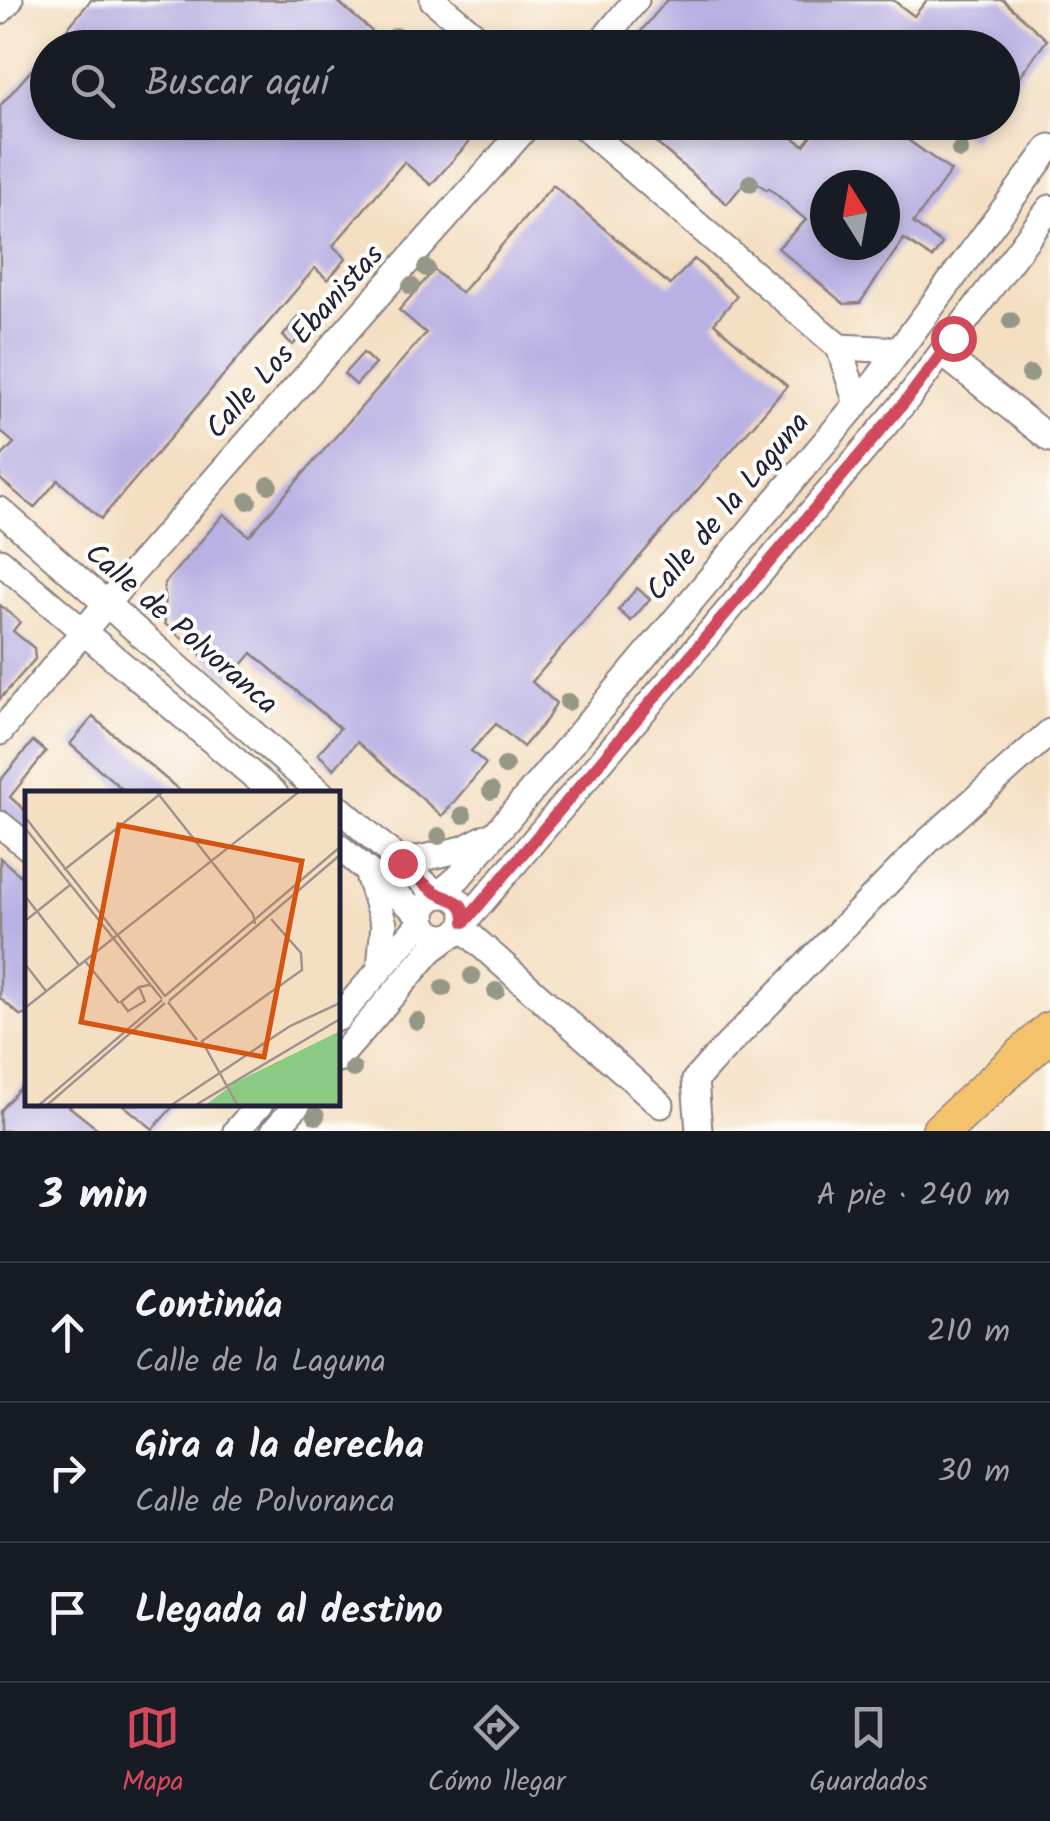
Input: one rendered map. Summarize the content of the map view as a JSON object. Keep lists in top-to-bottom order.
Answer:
{
  "streets": {
    "street": ["Calle Los Ebanistas", "Calle de la Laguna", "Calle de Polvoranca"]
  },
  "crossings": [
    ["Calle Los Ebanistas", "Calle de Polvoranca"]
  ],
  "north": "top",
  "page": {
    "search": "Buscar aquí",
    "heading": ["3 min", "A pie · 240 m"],
    "list": [
      ["Continúa", "Calle de la Laguna", "210 m"],
      ["Gira a la derecha", "Calle de Polvoranca", "30 m"],
      "Llegada al destino"
    ],
    "nav": ["Mapa", "Cómo llegar", "Guardados"]
  }
}
